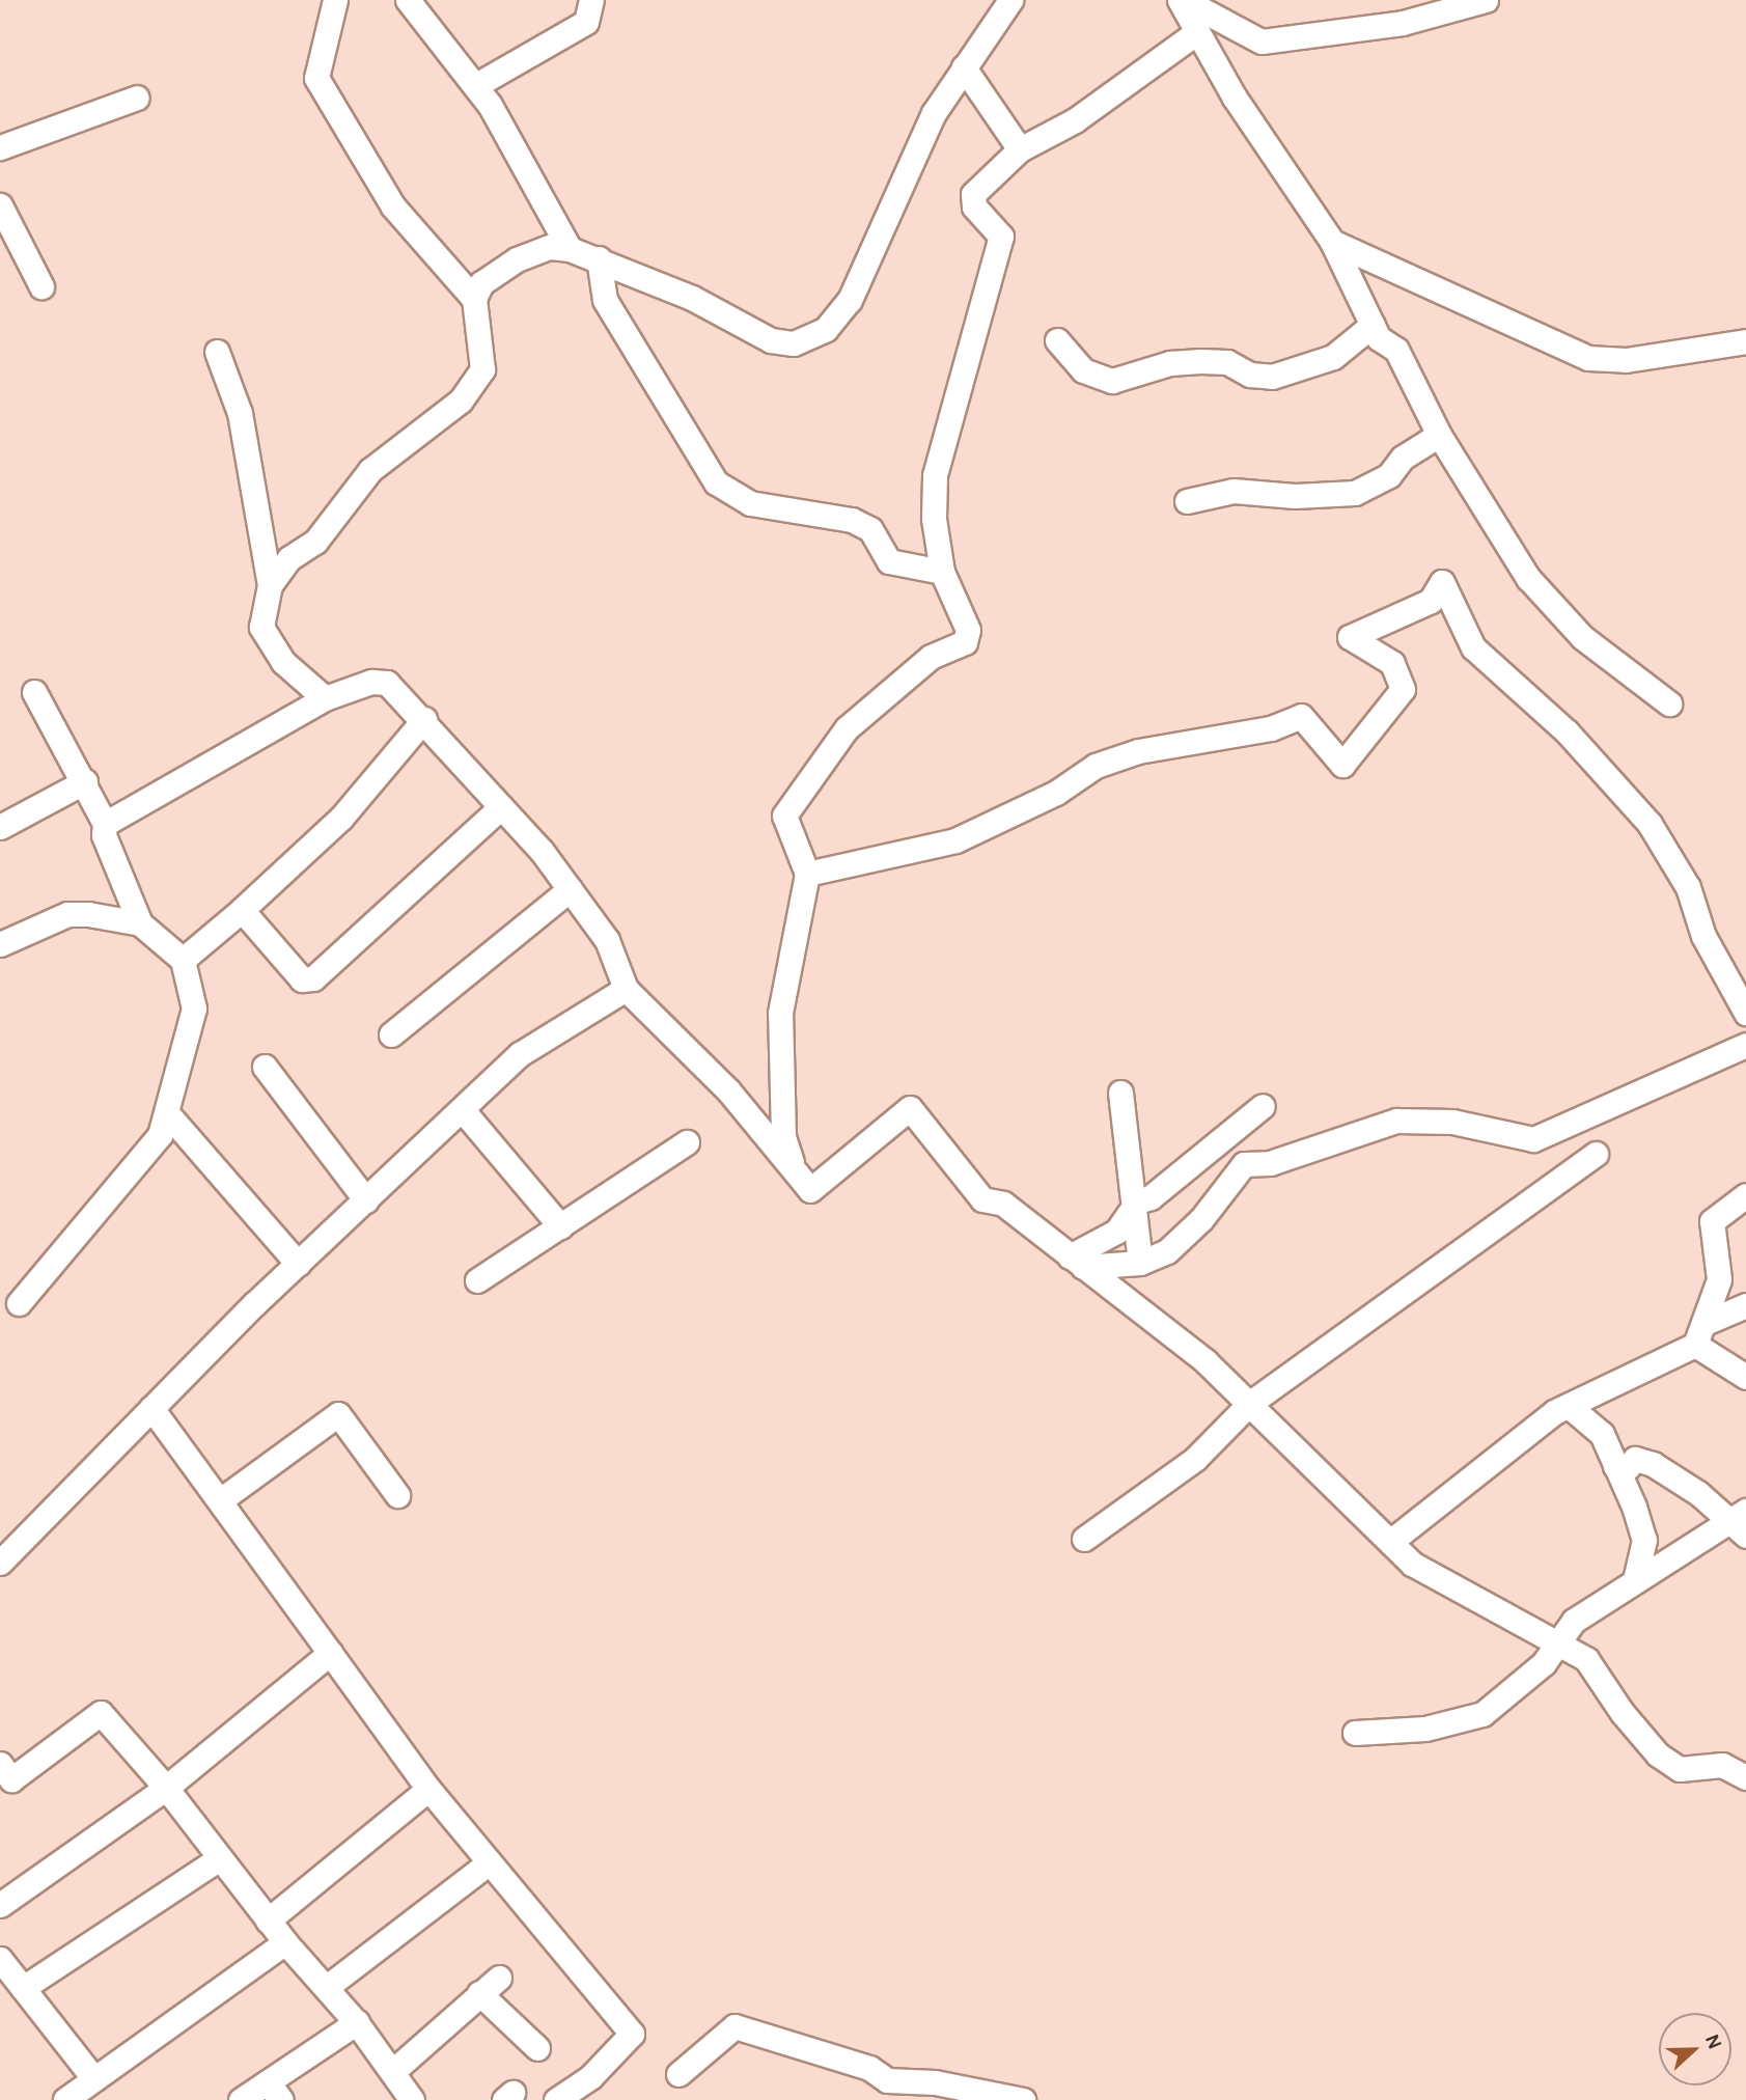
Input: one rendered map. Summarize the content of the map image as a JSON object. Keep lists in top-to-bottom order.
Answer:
{
  "north": "right"
}
